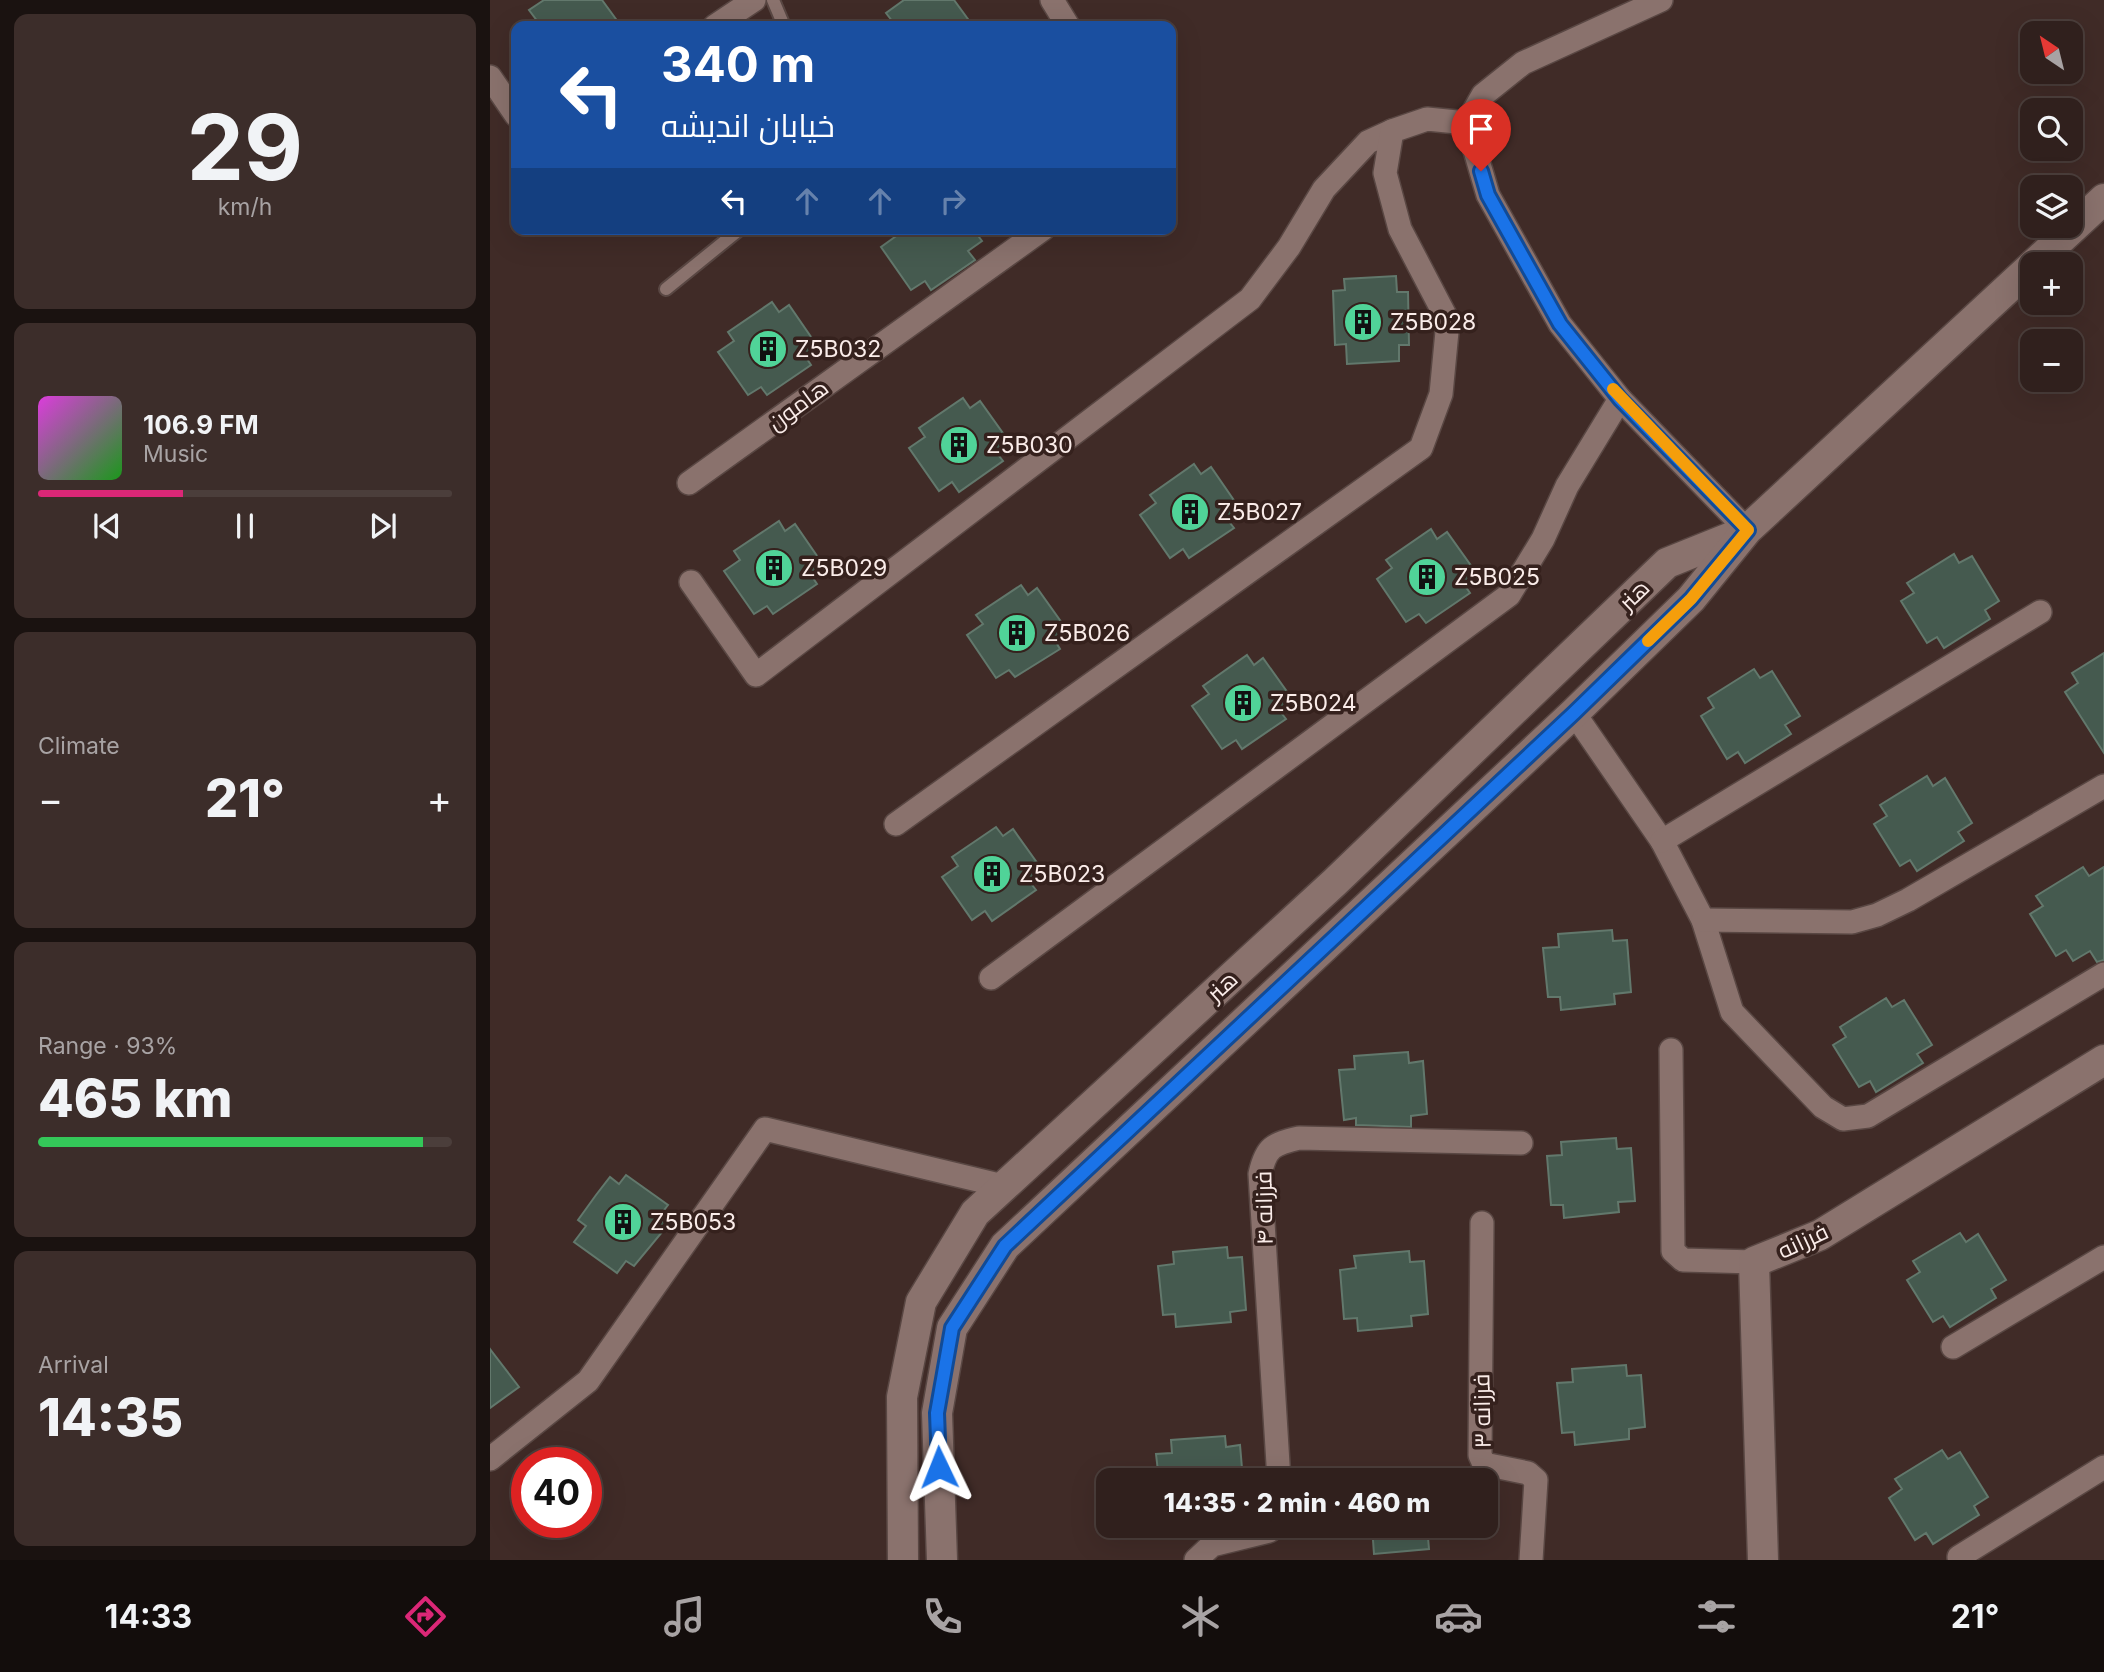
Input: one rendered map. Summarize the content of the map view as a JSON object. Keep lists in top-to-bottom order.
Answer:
{
  "streets": {
    "street": [
      "هامون",
      "هنر",
      "فرزانه ۴",
      "فرزانه",
      "فرزانه ۳"
    ]
  },
  "places": {
    "building": [
      "Z5B028",
      "Z5B032",
      "Z5B030",
      "Z5B027",
      "Z5B029",
      "Z5B025",
      "Z5B026",
      "Z5B024",
      "Z5B023",
      "Z5B053"
    ]
  },
  "north": "top left",
  "page": {
    "tile": [
      ["29", "km/h"],
      "Climate",
      ["Range · 93%", "465 km"],
      ["Arrival", "14:35"]
    ],
    "map_buttons": ["+", "−"],
    "turn": ["340 m", "خیابان اندیشه"],
    "song": ["106.9 FM", "Music"],
    "heat": ["−", "21°", "+"],
    "limit": "40",
    "trip": "14:35 · 2 min · 460 m",
    "tabs": ["14:33", "21°"]
  }
}
